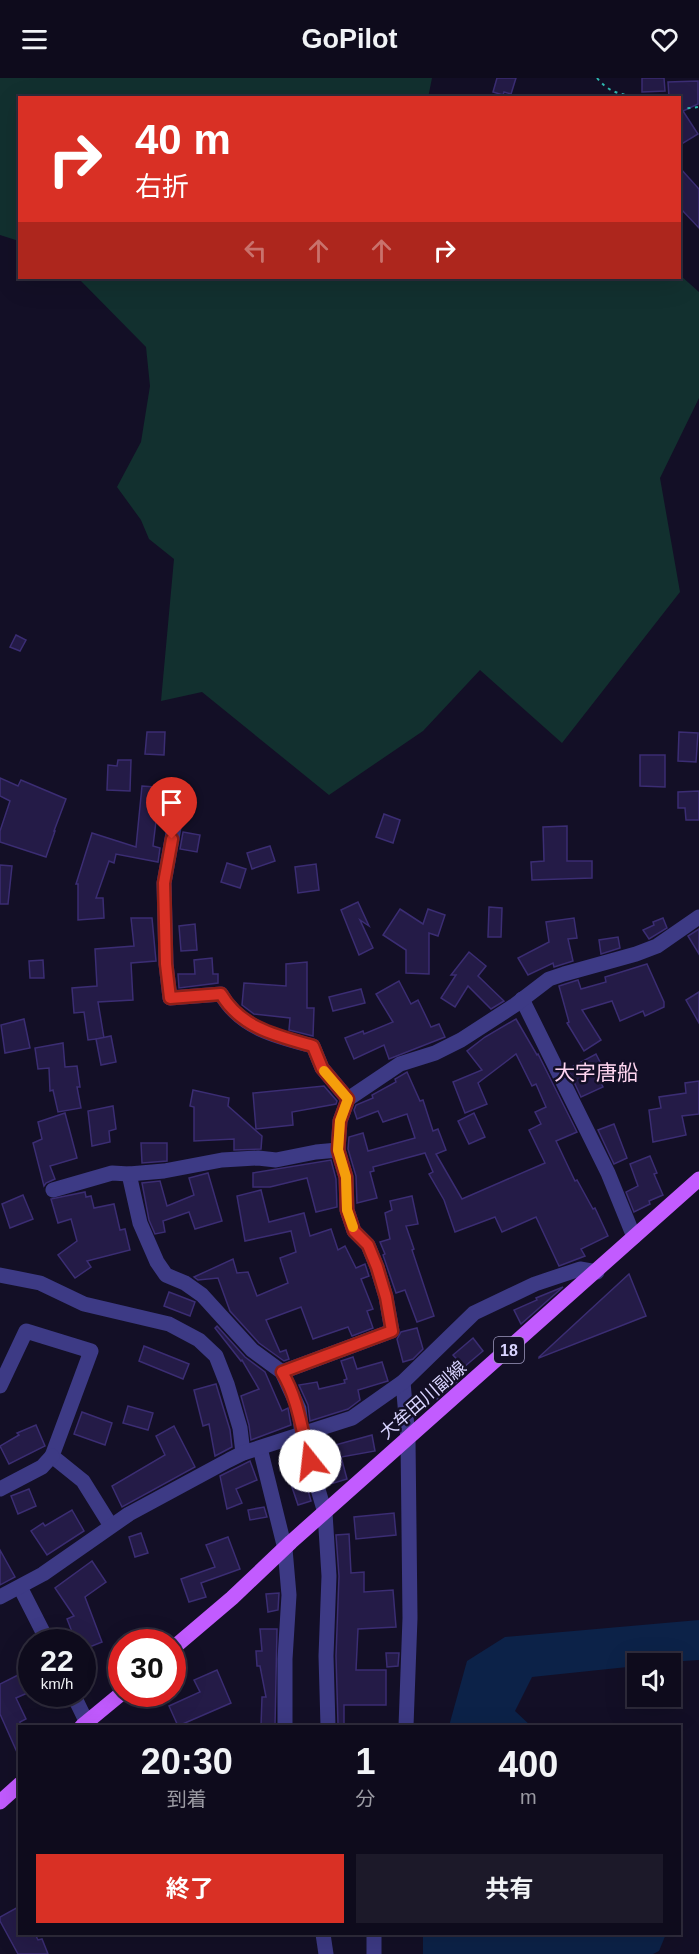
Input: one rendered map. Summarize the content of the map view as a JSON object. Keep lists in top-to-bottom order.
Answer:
{
  "streets": {
    "main road": ["18", "大牟田川副線"]
  },
  "districts": ["大字唐船"],
  "page": {
    "header": "GoPilot",
    "turn": ["40 m", "右折"],
    "speed": "22 km/h",
    "limit": "30",
    "eta": [
      "20:30",
      "到着",
      "1",
      "分",
      "400",
      "m"
    ],
    "buttons": ["終了", "共有"]
  }
}
